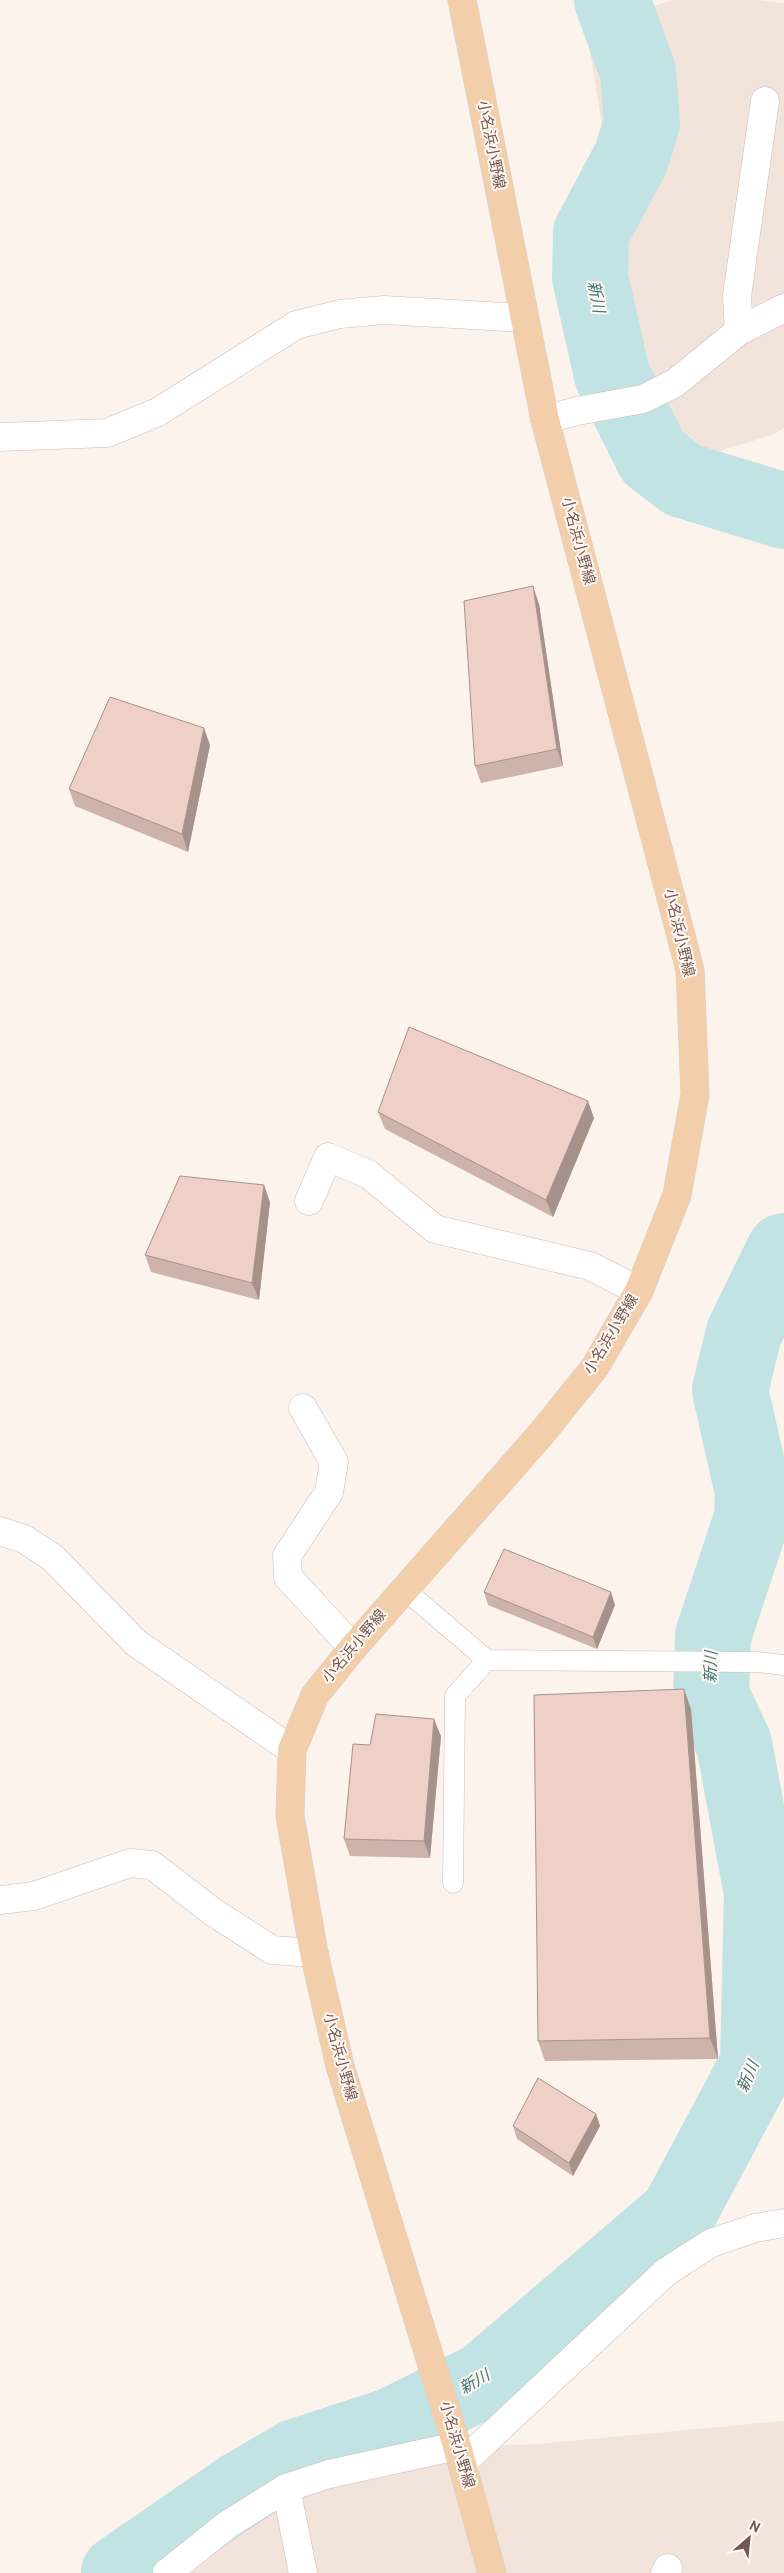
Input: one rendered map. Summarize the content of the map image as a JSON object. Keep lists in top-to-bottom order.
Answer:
{
  "streets": {
    "main road": ["小名浜小野線"]
  },
  "water": ["新川"],
  "north": "top right"
}
